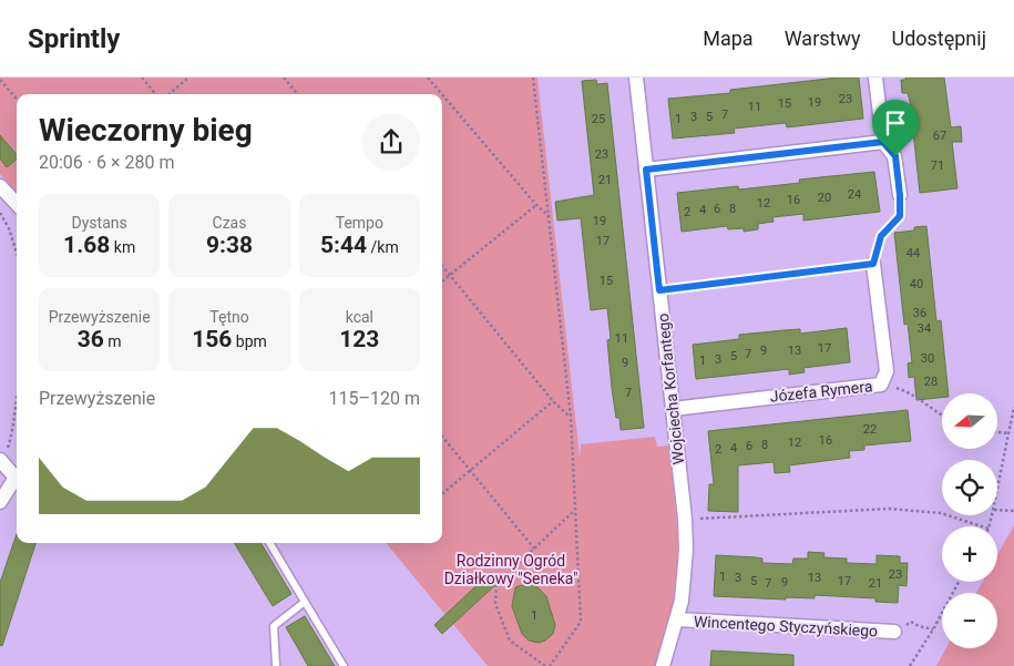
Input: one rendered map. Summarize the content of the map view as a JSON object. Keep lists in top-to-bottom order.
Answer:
{
  "streets": {
    "street": ["Wojciecha Korfantego", "Józefa Rymera", "Wincentego Styczyńskiego"]
  },
  "crossings": [
    ["Wojciecha Korfantego", "Józefa Rymera"],
    ["Wojciecha Korfantego", "Wincentego Styczyńskiego"]
  ],
  "parks": ["Rodzinny Ogród Działkowy \"Seneka\""],
  "house_numbers": [
    "23",
    "19",
    "15",
    "11",
    "7",
    "3",
    "5",
    "25",
    "1",
    "67",
    "23",
    "71",
    "21",
    "24",
    "20",
    "16",
    "12",
    "6",
    "8",
    "4",
    "2",
    "19",
    "17",
    "44",
    "15",
    "40",
    "36",
    "34",
    "11",
    "17",
    "9",
    "13",
    "7",
    "5",
    "30",
    "3",
    "1",
    "9",
    "28",
    "7",
    "22",
    "16",
    "12",
    "8",
    "6",
    "4",
    "2",
    "23",
    "1",
    "3",
    "13",
    "5",
    "17",
    "9",
    "7",
    "21",
    "1"
  ],
  "north": "left",
  "page": {
    "header": "Sprintly",
    "nav": ["Mapa", "Warstwy", "Udostępnij"],
    "heading": ["Wieczorny bieg", "20:06 · 6 × 280 m"],
    "stats": [
      ["Dystans", "1.68 km"],
      ["Czas", "9:38"],
      ["Tempo", "5:44 /km"],
      ["Przewyższenie", "36 m"],
      ["Tętno", "156 bpm"],
      ["kcal", "123"]
    ],
    "chart": ["Przewyższenie", "115–120 m"],
    "map_buttons": ["+", "−"]
  }
}
